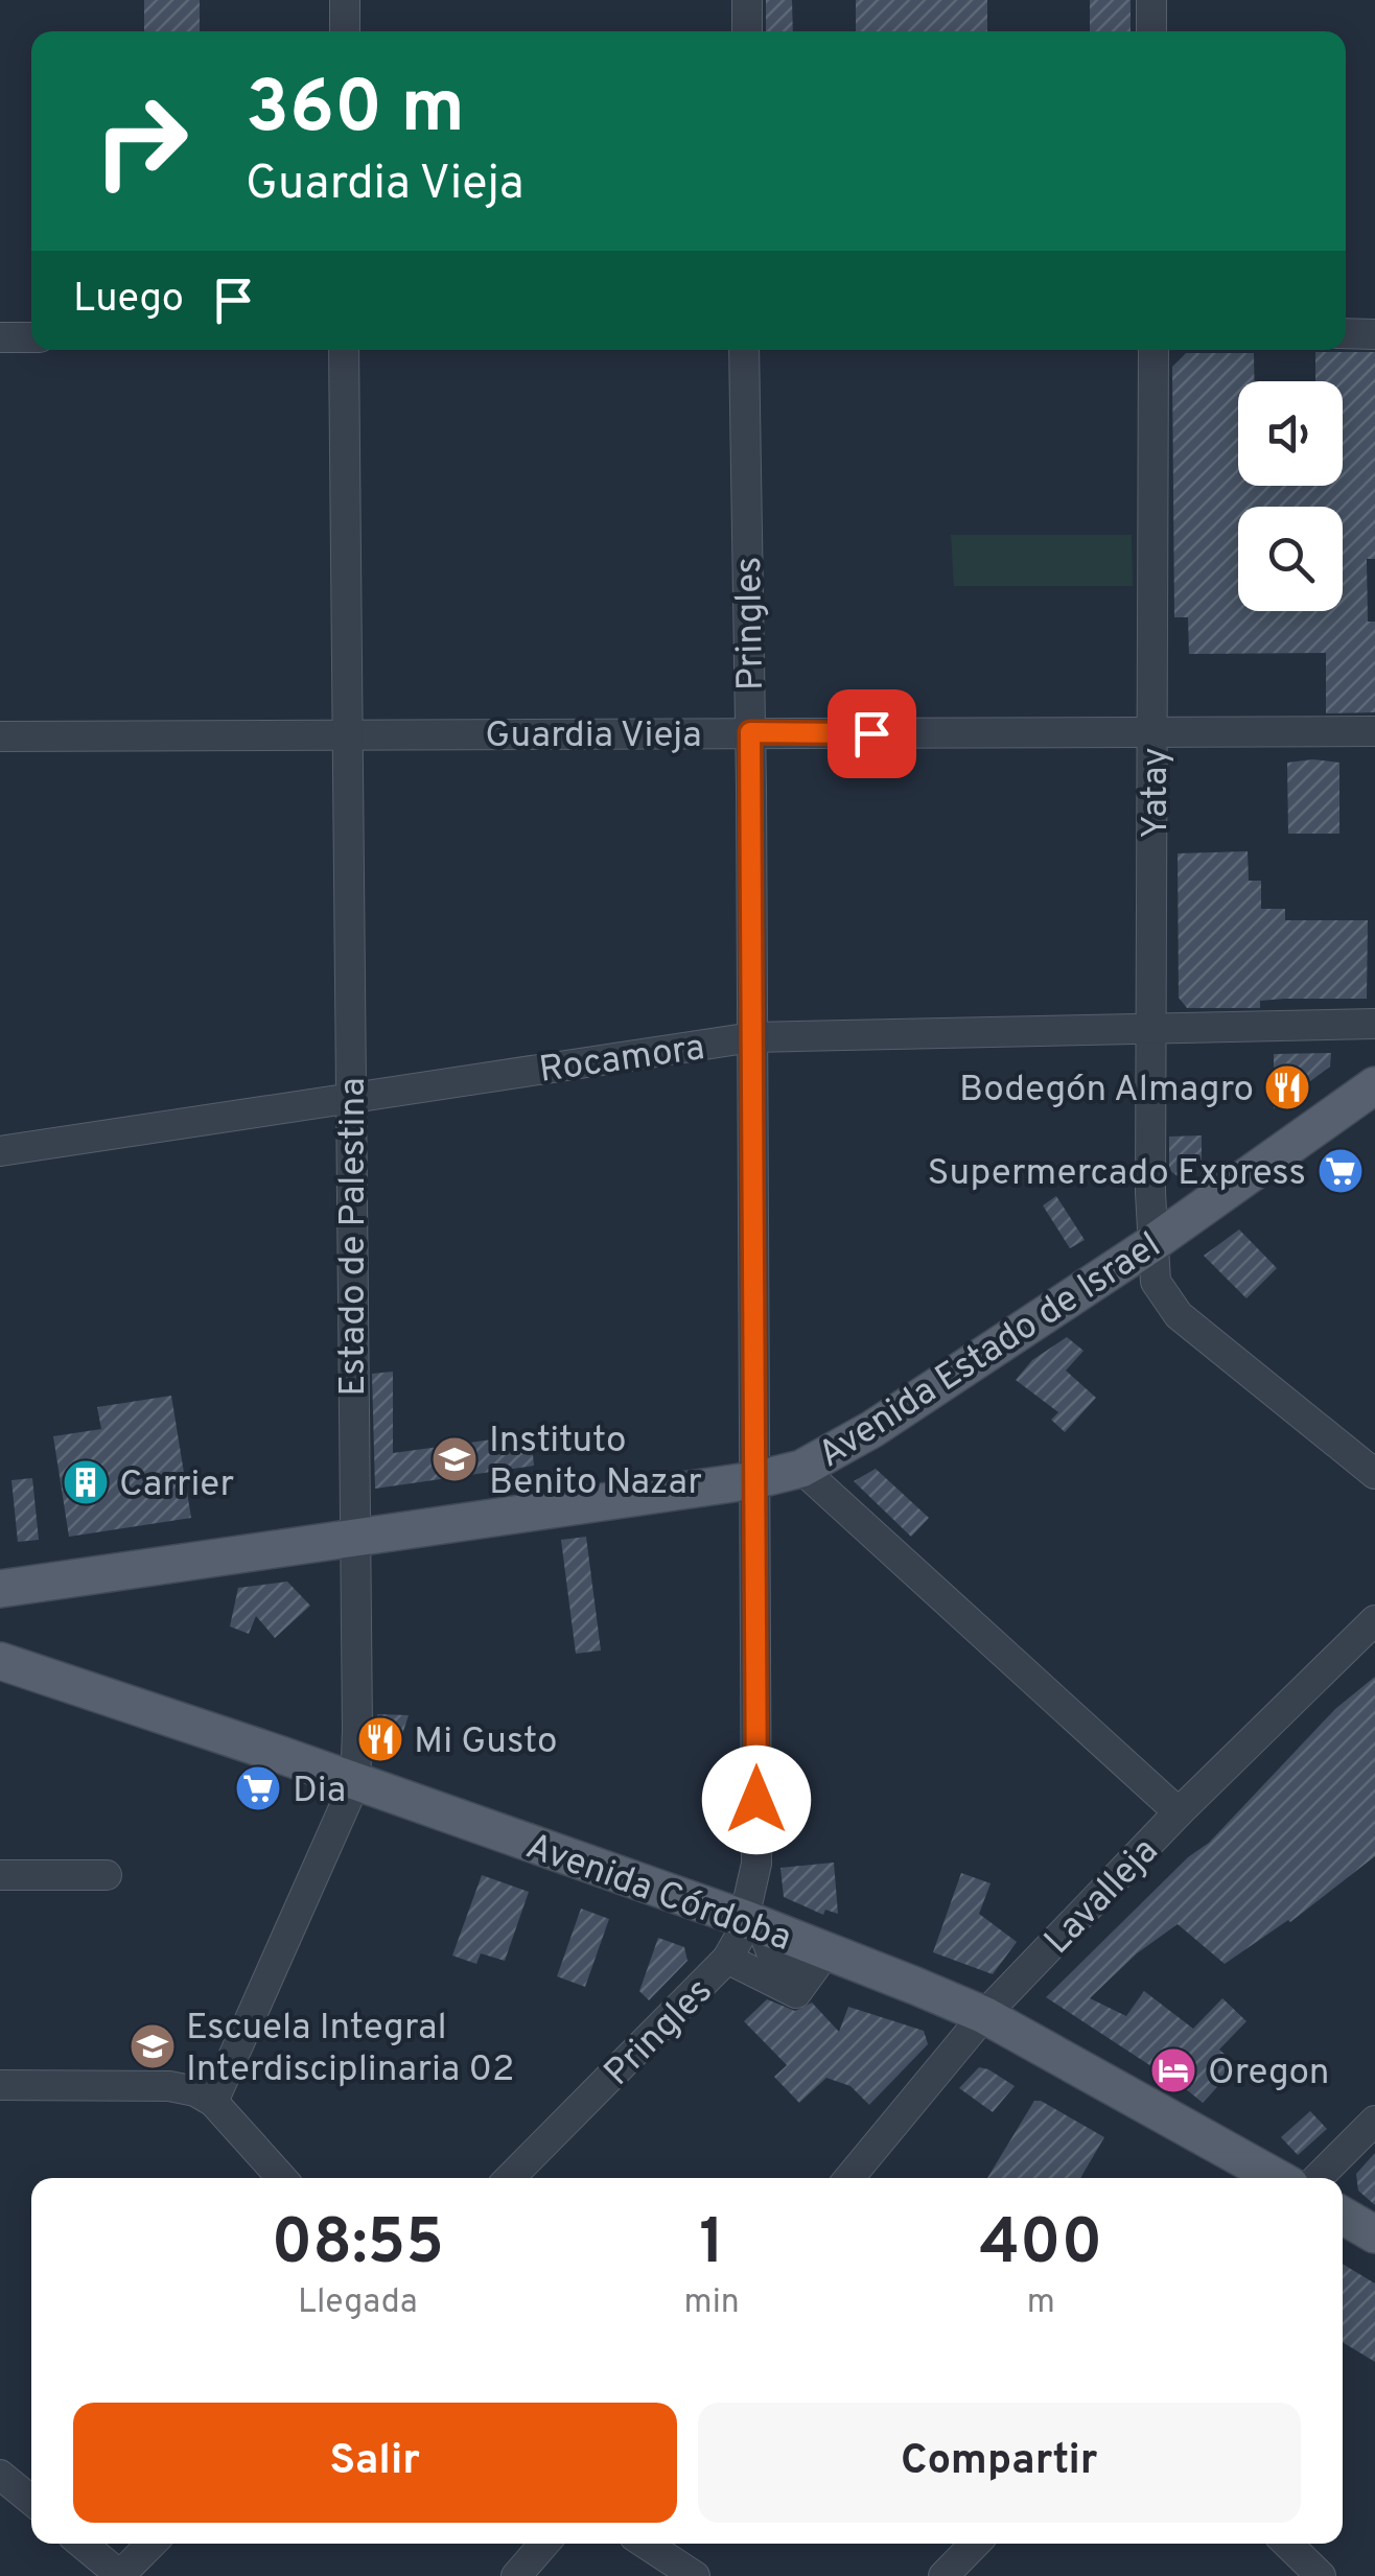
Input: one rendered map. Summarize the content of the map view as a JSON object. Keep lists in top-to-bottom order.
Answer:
{
  "streets": {
    "main road": ["Avenida Estado de Israel", "Avenida Córdoba"],
    "street": [
      "Pringles",
      "Guardia Vieja",
      "Yatay",
      "Rocamora",
      "Estado de Palestina",
      "Lavalleja"
    ]
  },
  "crossings": [
    ["Pringles", "Guardia Vieja"],
    ["Pringles", "Rocamora"],
    ["Pringles", "Avenida Estado de Israel"],
    ["Pringles", "Avenida Córdoba"],
    ["Guardia Vieja", "Yatay"],
    ["Guardia Vieja", "Estado de Palestina"],
    ["Yatay", "Rocamora"],
    ["Yatay", "Avenida Estado de Israel"],
    ["Rocamora", "Estado de Palestina"],
    ["Estado de Palestina", "Avenida Estado de Israel"],
    ["Estado de Palestina", "Avenida Córdoba"],
    ["Avenida Córdoba", "Lavalleja"]
  ],
  "places": {
    "restaurant": ["Bodegón Almagro", "Mi Gusto"],
    "supermarket": ["Supermercado Express", "Dia"],
    "school or university": ["Instituto Benito Nazar", "Escuela Integral Interdisciplinaria 02"],
    "building": ["Carrier"],
    "hotel": ["Oregon"]
  },
  "page": {
    "turn": ["360 m", "Guardia Vieja"],
    "then": "Luego",
    "eta": [
      "08:55",
      "Llegada",
      "1",
      "min",
      "400",
      "m"
    ],
    "buttons": ["Salir", "Compartir"]
  }
}
